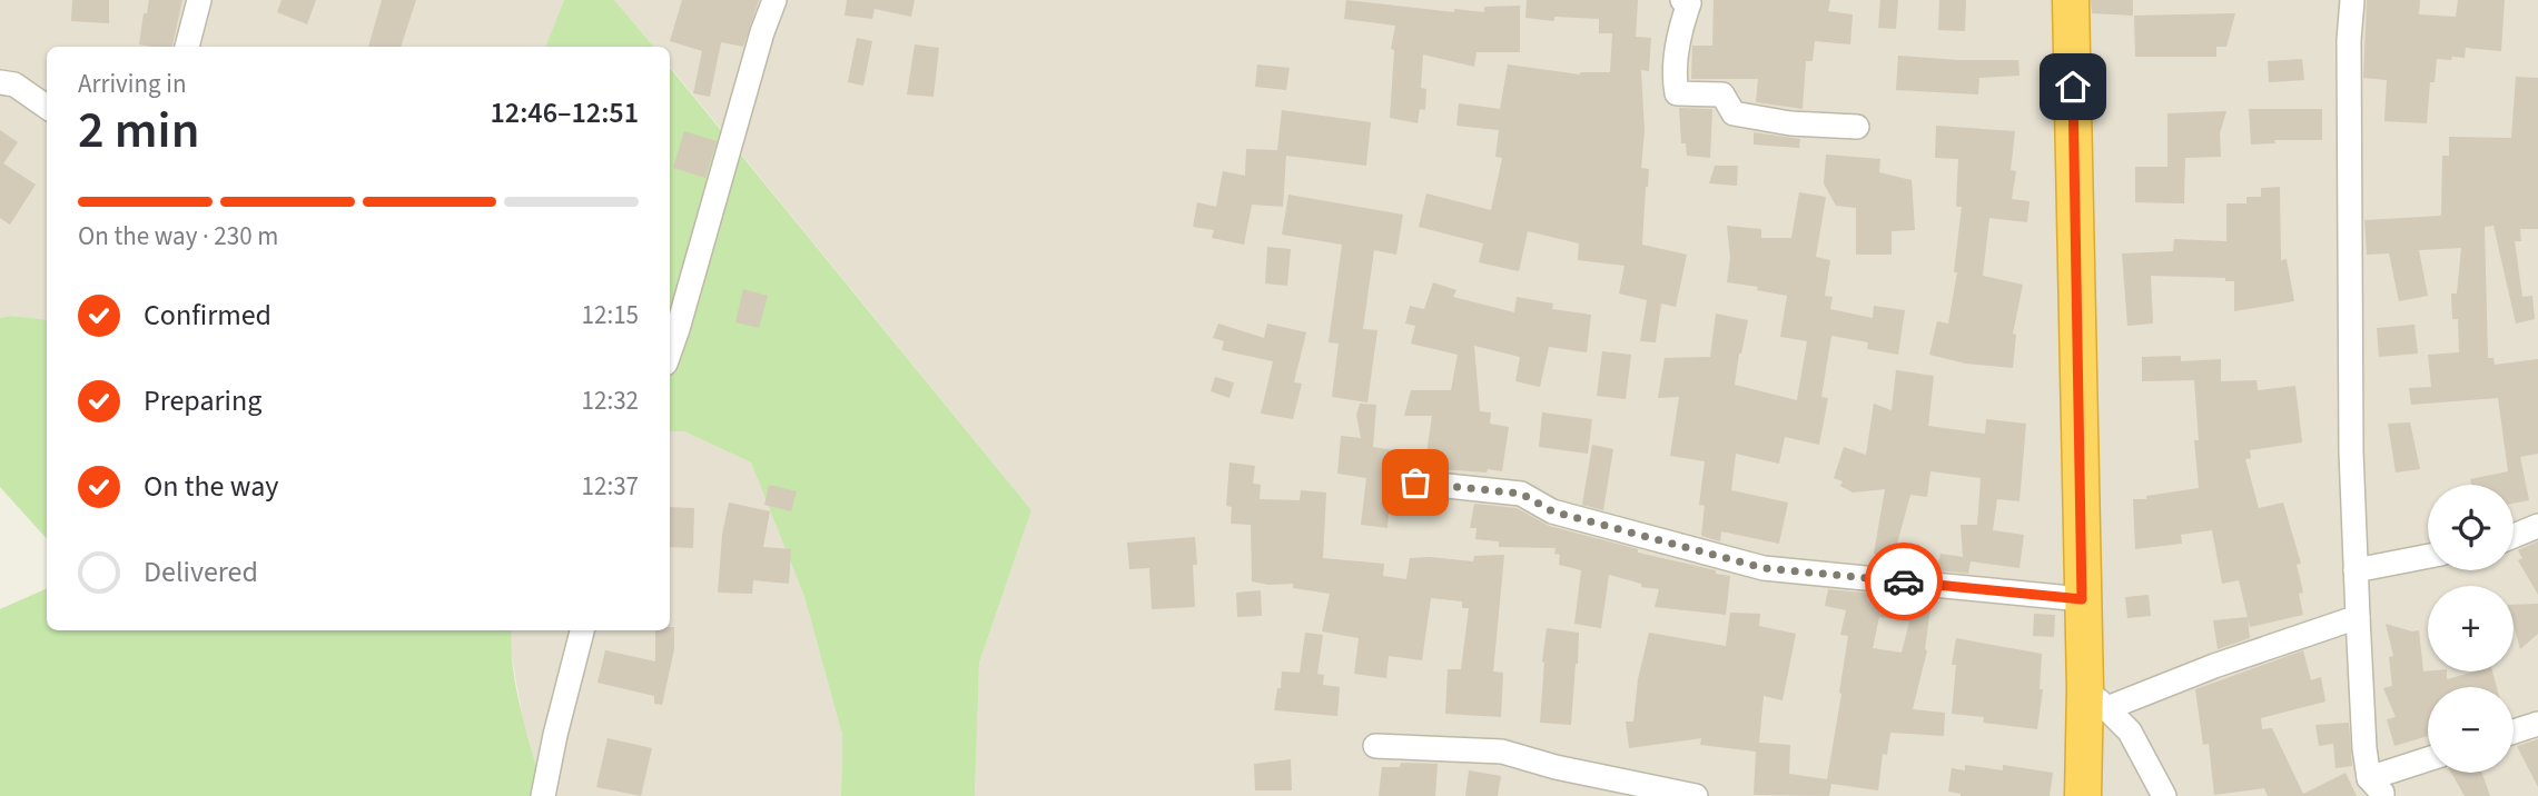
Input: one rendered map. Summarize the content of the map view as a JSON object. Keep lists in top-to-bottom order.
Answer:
{
  "page": {
    "heading": ["2 min", "Arriving in", "12:46–12:51"],
    "bar": "On the way · 230 m",
    "list": [
      ["Confirmed", "12:15"],
      ["Preparing", "12:32"],
      ["On the way", "12:37"],
      "Delivered"
    ],
    "map_buttons": ["+", "−"]
  }
}
